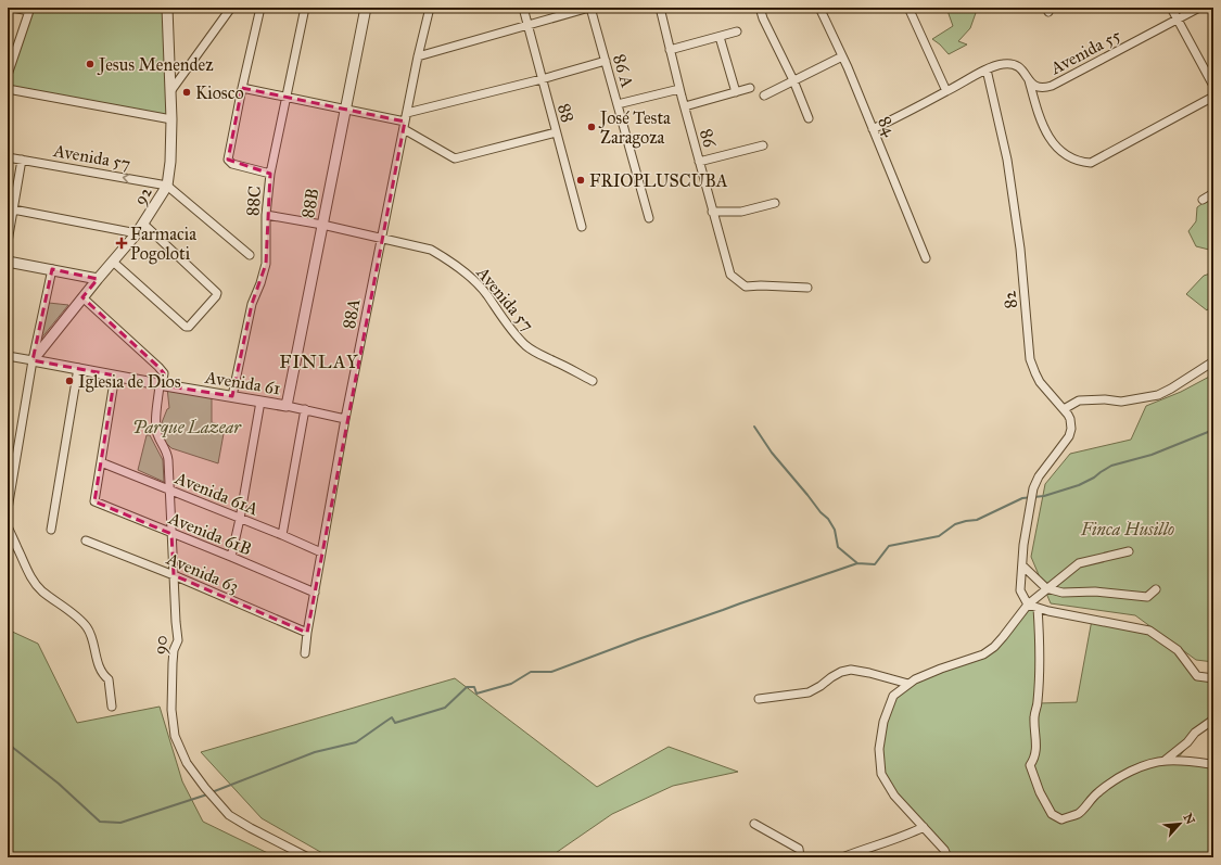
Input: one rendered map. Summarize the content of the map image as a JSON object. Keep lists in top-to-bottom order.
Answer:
{
  "streets": {
    "street": [
      "Avenida 55",
      "86 A",
      "88",
      "84",
      "86",
      "Avenida 57",
      "92",
      "88C",
      "88B",
      "82",
      "88A",
      "Avenida 61",
      "Avenida 61A",
      "Avenida 61B",
      "Avenida 63",
      "90"
    ]
  },
  "crossings": [
    ["Avenida 55", "84"],
    ["Avenida 55", "82"],
    ["Avenida 57", "92"],
    ["Avenida 57", "88C"],
    ["Avenida 57", "88B"],
    ["Avenida 57", "88A"],
    ["92", "Avenida 61"],
    ["92", "90"],
    ["88C", "Avenida 61"],
    ["88B", "Avenida 61"],
    ["88A", "Avenida 61"],
    ["88A", "Avenida 61A"],
    ["88A", "Avenida 61B"],
    ["88A", "Avenida 63"],
    ["Avenida 61", "90"],
    ["Avenida 61A", "Avenida 61B"],
    ["Avenida 61A", "90"],
    ["Avenida 61B", "90"],
    ["Avenida 63", "90"]
  ],
  "districts": ["FINLAY"],
  "parks": ["Parque Lazear", "Finca Husillo"],
  "places": {
    "other": [
      "Jesus Menendez",
      "Kiosco",
      "José Testa Zaragoza",
      "FRIOPLUSCUBA",
      "Iglesia de Dios"
    ],
    "health": ["Farmacia Pogoloti"]
  },
  "north": "top right"
}
